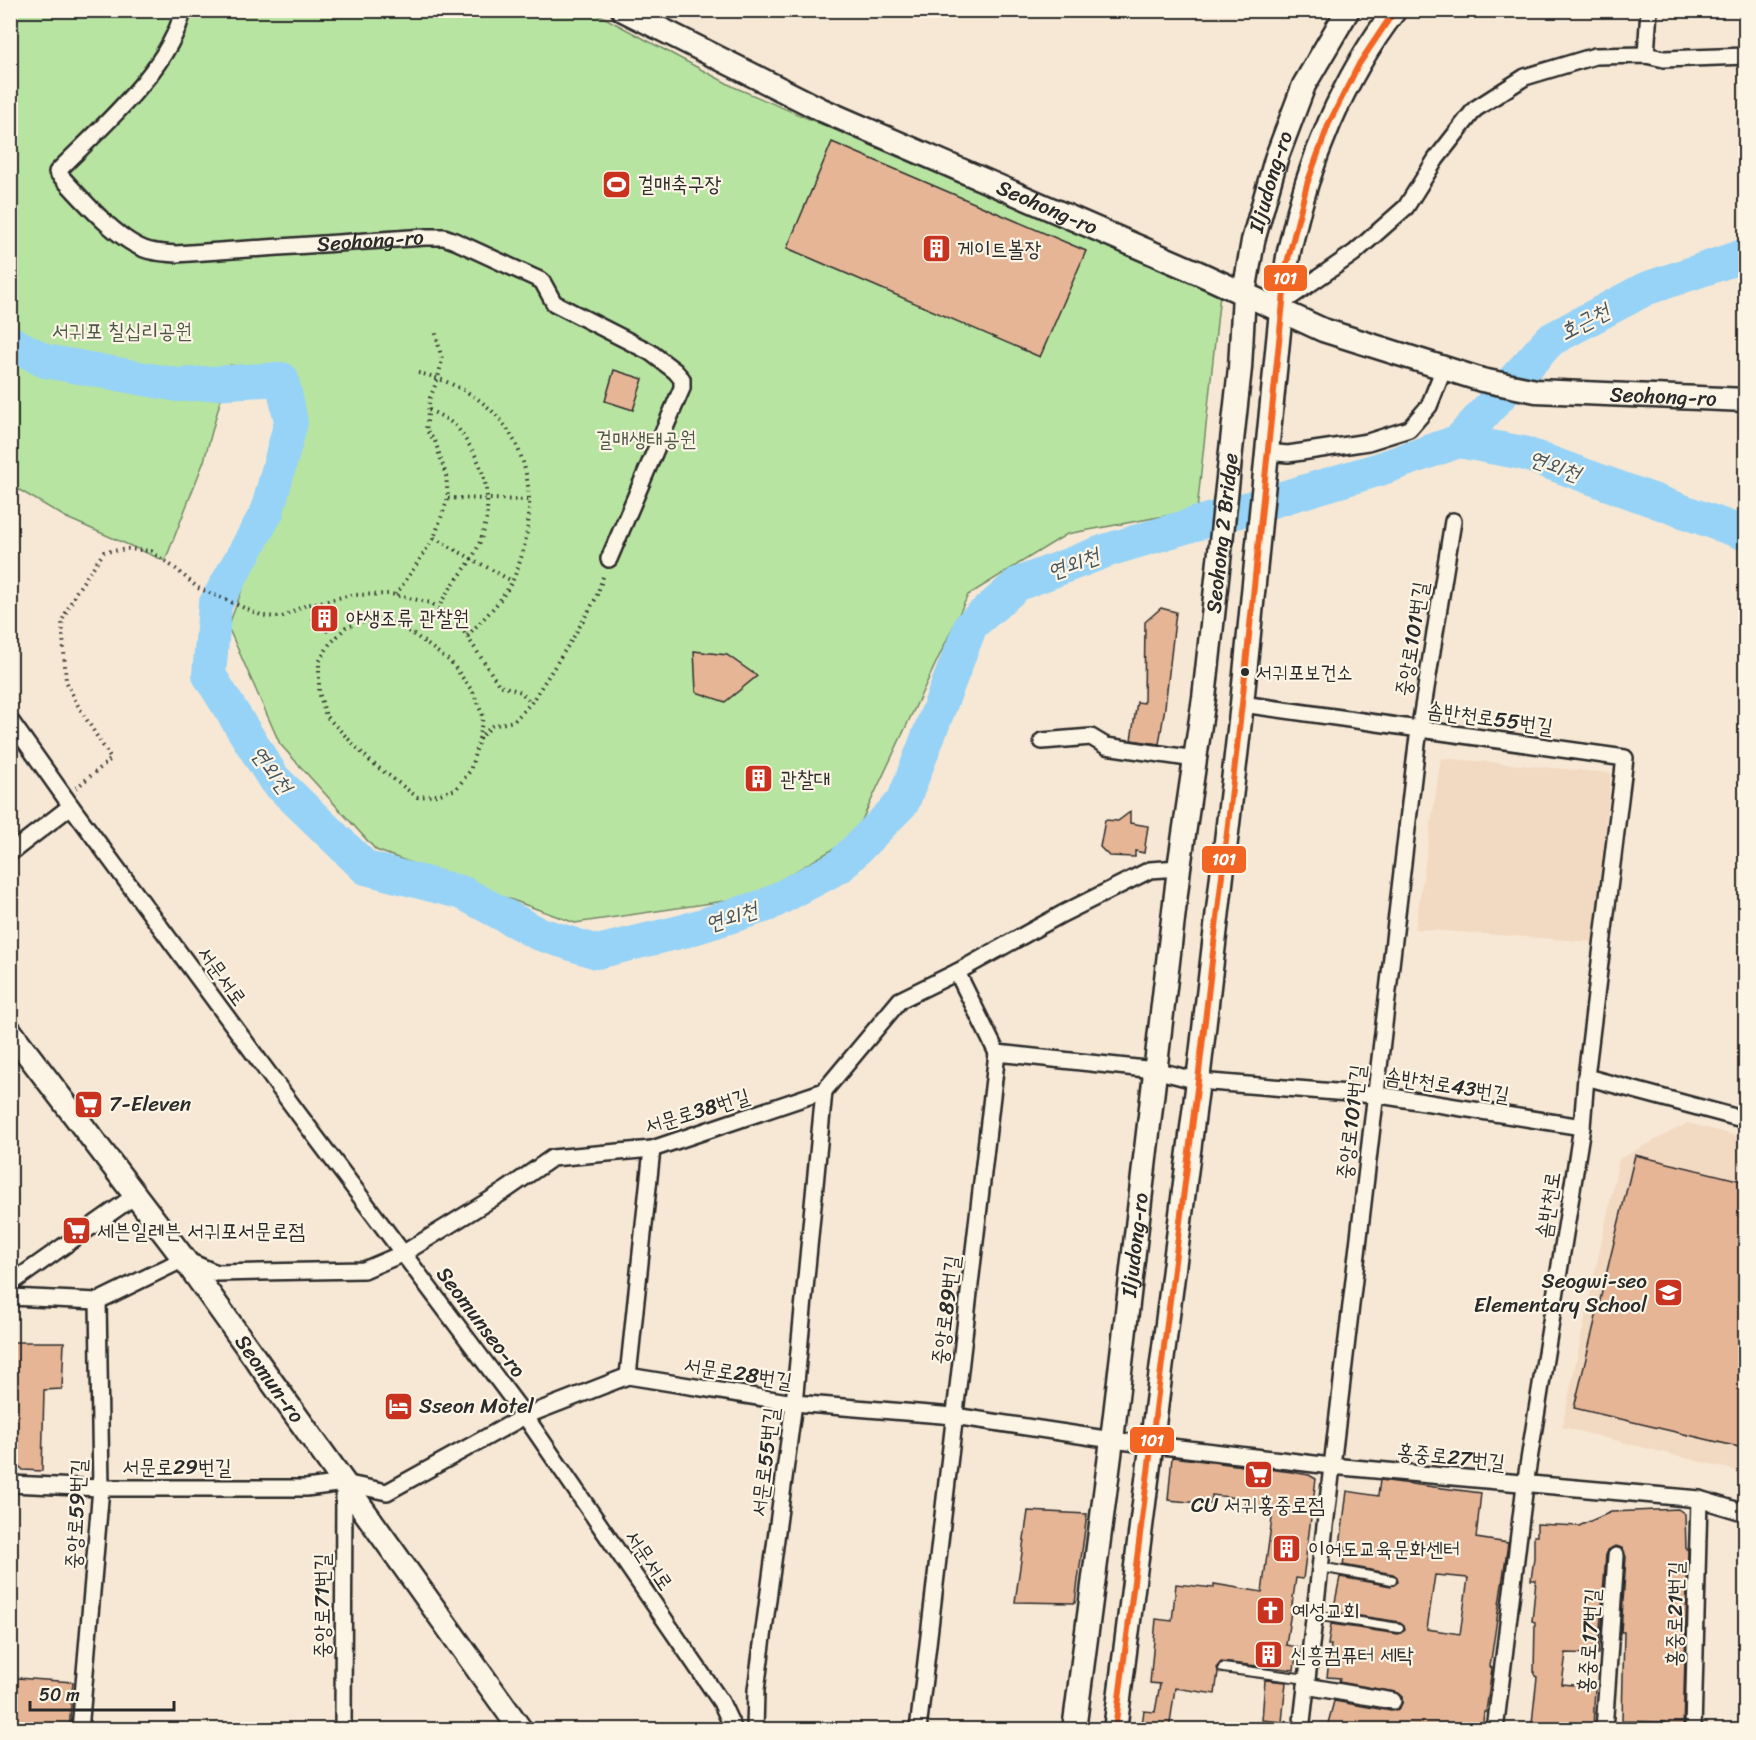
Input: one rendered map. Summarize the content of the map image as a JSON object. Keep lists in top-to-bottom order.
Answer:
{
  "streets": {
    "main road": [
      "Iljudong-ro",
      "Seohong-ro",
      "Seohong 2 Bridge",
      "Seomun-ro"
    ],
    "street": [
      "중앙로101번길",
      "솜반천로55번길",
      "서문서로",
      "솜반천로43번길",
      "서문로38번길",
      "솜반천로",
      "중앙로89번길",
      "Seomunseo-ro",
      "서문로28번길",
      "홍중로27번길",
      "서문로55번길",
      "서문로29번길",
      "중앙로59번길",
      "중앙로71번길",
      "홍중로21번길",
      "홍중로17번길"
    ]
  },
  "crossings": [
    ["Iljudong-ro", "Seohong-ro"],
    ["Iljudong-ro", "Seohong 2 Bridge"],
    ["Iljudong-ro", "솜반천로55번길"],
    ["Iljudong-ro", "솜반천로43번길"],
    ["Iljudong-ro", "서문로28번길"],
    ["Iljudong-ro", "홍중로27번길"],
    ["Seohong 2 Bridge", "솜반천로55번길"],
    ["중앙로101번길", "솜반천로55번길"],
    ["중앙로101번길", "솜반천로43번길"],
    ["중앙로101번길", "홍중로27번길"],
    ["솜반천로55번길", "솜반천로"],
    ["서문서로", "서문로38번길"],
    ["서문서로", "Seomunseo-ro"],
    ["솜반천로43번길", "솜반천로"],
    ["서문로38번길", "Seomunseo-ro"],
    ["서문로38번길", "Seomun-ro"],
    ["서문로38번길", "서문로55번길"],
    ["솜반천로", "홍중로27번길"],
    ["중앙로89번길", "서문로28번길"],
    ["서문로28번길", "홍중로27번길"],
    ["서문로28번길", "서문로55번길"],
    ["Seomun-ro", "서문로29번길"],
    ["Seomun-ro", "중앙로71번길"],
    ["홍중로27번길", "홍중로21번길"],
    ["서문로29번길", "중앙로59번길"],
    ["서문로29번길", "중앙로71번길"]
  ],
  "water": ["호근천", "연외천"],
  "parks": ["서귀포 칠십리공원", "걸매생태공원"],
  "places": {
    "sports": ["걸매축구장"],
    "building": [
      "게이트볼장",
      "야생조류 관찰원",
      "관찰대",
      "이어도교육문화센터",
      "신흥컴퓨터 세탁"
    ],
    "other": ["서귀포보건소"],
    "supermarket": ["7-Eleven", "세븐일레븐 서귀포서문로점", "CU 서귀홍중로점"],
    "school or university": ["Seogwi-seo Elementary School"],
    "hotel": ["Sseon Motel"],
    "church": ["예성교회"]
  },
  "lines": ["transit line 101"],
  "scale_bar": "50 m"
}
